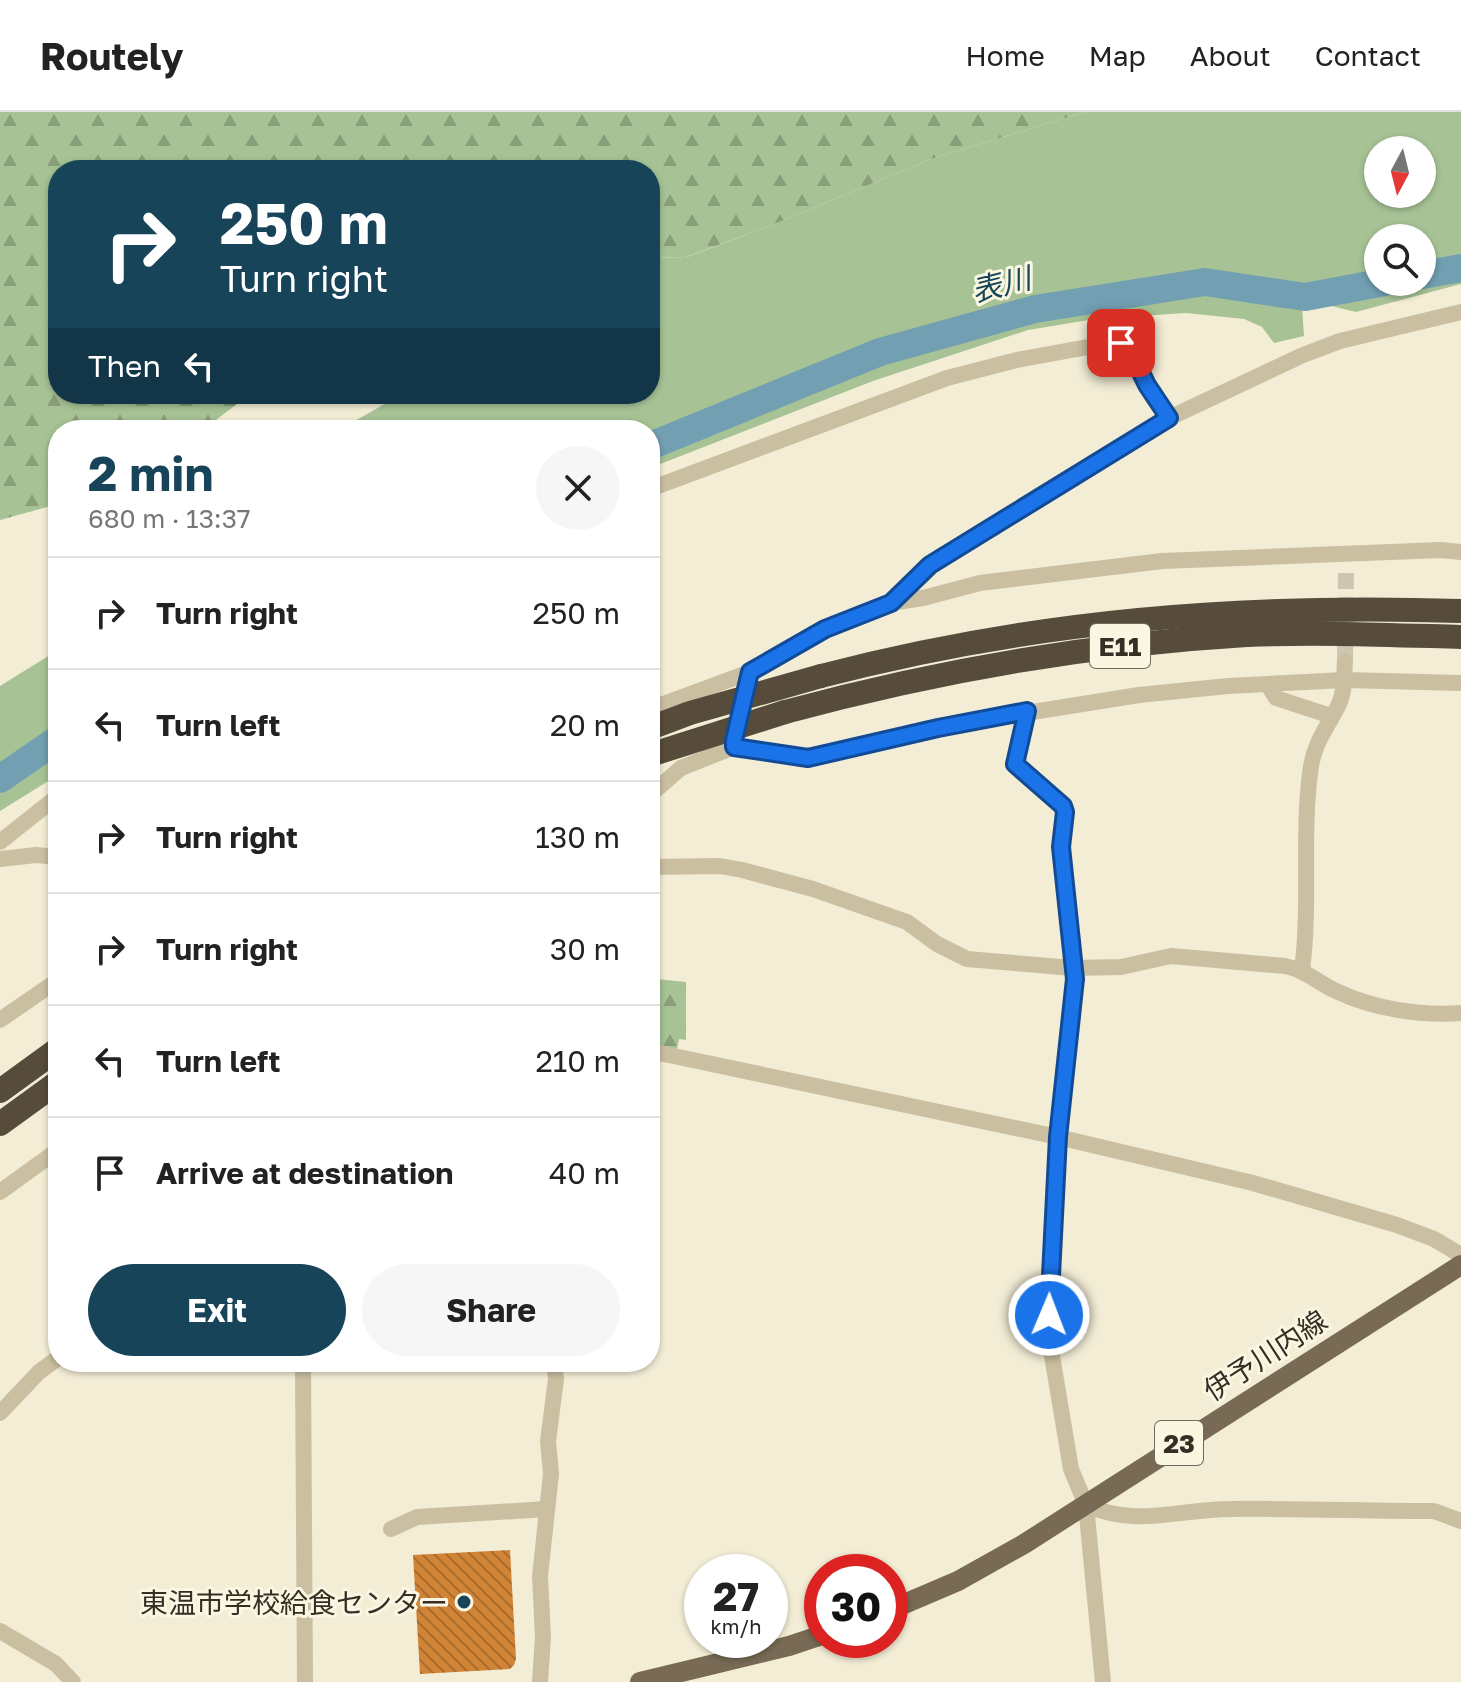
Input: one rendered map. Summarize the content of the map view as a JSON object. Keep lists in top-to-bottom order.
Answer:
{
  "streets": {
    "highway": ["E11"],
    "main road": ["伊予川内線", "23"]
  },
  "water": ["表川"],
  "places": ["東温市学校給食センター"],
  "north": "bottom",
  "page": {
    "header": "Routely",
    "nav": [
      "Home",
      "Map",
      "About",
      "Contact"
    ],
    "turn": ["250 m", "Turn right"],
    "then": "Then",
    "heading": ["2 min", "680 m · 13:37"],
    "list": [
      {
        "name": "Turn right",
        "value": "250 m"
      },
      {
        "name": "Turn left",
        "value": "20 m"
      },
      {
        "name": "Turn right",
        "value": "130 m"
      },
      {
        "name": "Turn right",
        "value": "30 m"
      },
      {
        "name": "Turn left",
        "value": "210 m"
      },
      {
        "name": "Arrive at destination",
        "value": "40 m"
      }
    ],
    "buttons": ["Exit", "Share"],
    "speed": "27 km/h",
    "limit": "30"
  }
}
